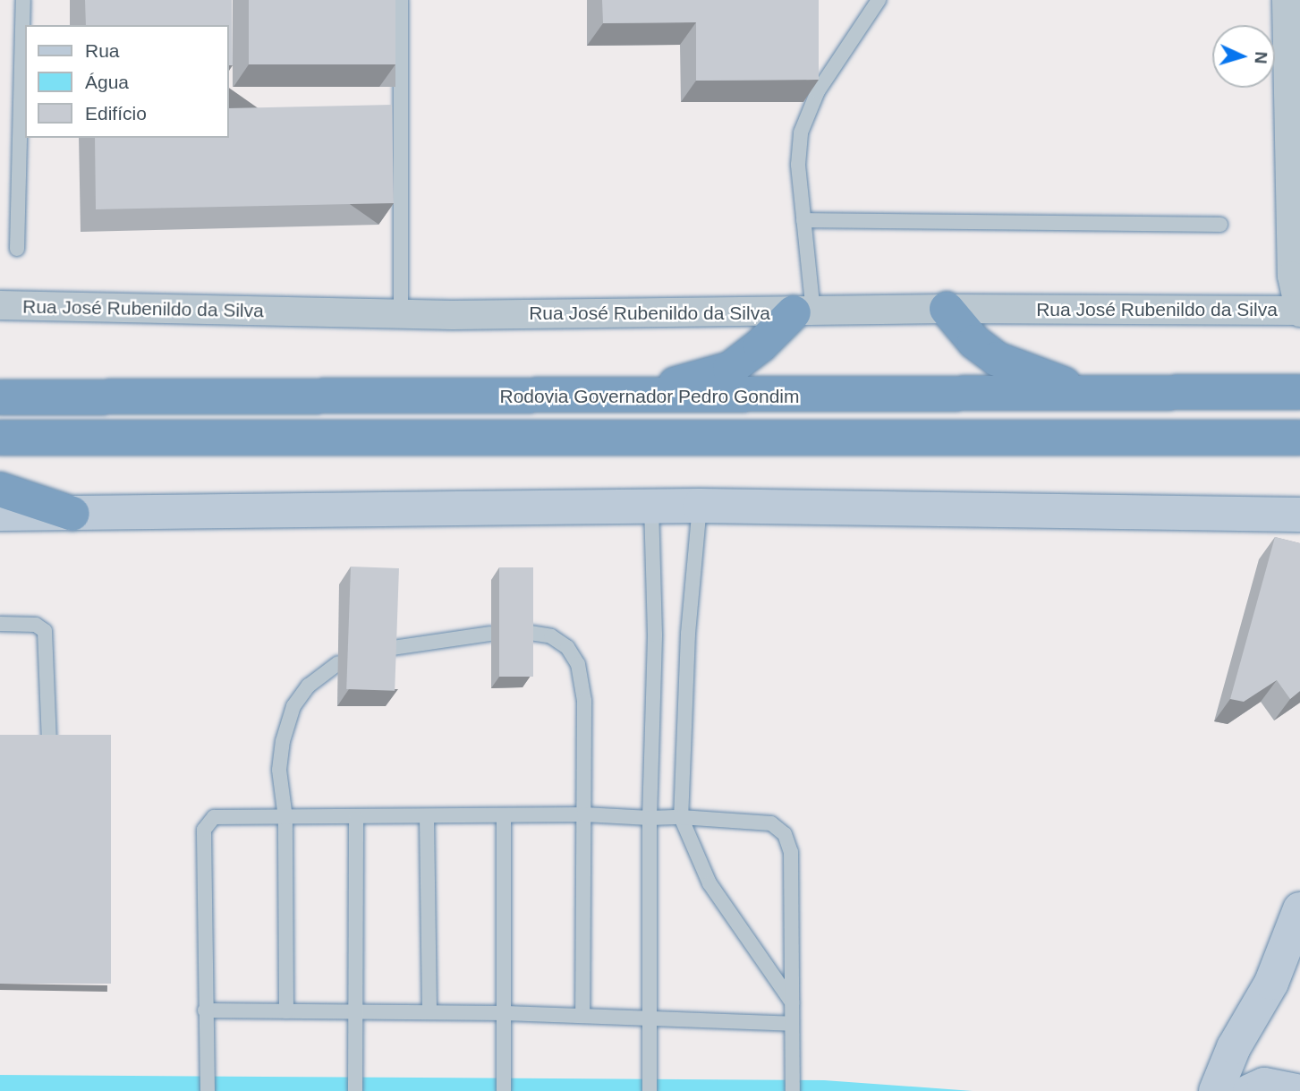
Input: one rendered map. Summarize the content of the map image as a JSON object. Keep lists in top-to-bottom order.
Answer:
{
  "streets": {
    "highway": ["Rodovia Governador Pedro Gondim"],
    "street": ["Rua José Rubenildo da Silva"]
  },
  "legend": ["Rua", "Água", "Edifício"],
  "north": "right"
}
